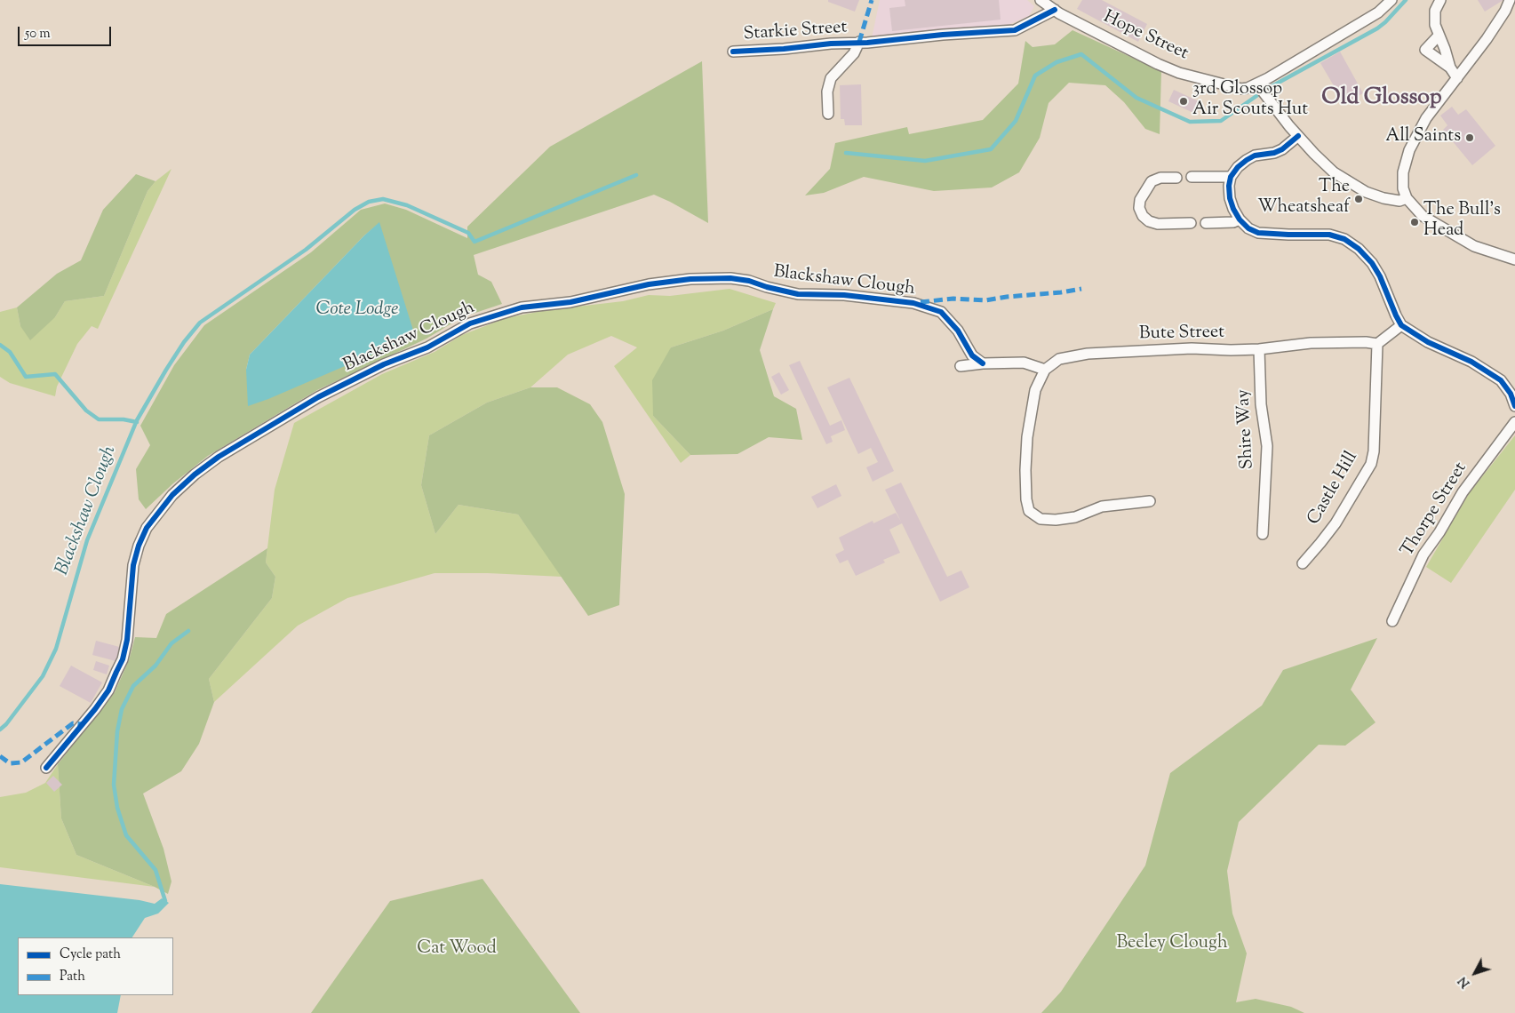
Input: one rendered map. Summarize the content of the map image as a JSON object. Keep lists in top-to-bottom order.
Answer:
{
  "streets": {
    "street": [
      "Starkie Street",
      "Hope Street",
      "Blackshaw Clough",
      "Bute Street",
      "Shire Way",
      "Castle Hill",
      "Thorpe Street"
    ]
  },
  "crossings": [
    ["Starkie Street", "Hope Street"],
    ["Bute Street", "Shire Way"],
    ["Bute Street", "Castle Hill"]
  ],
  "districts": ["Old Glossop"],
  "water": ["Cote Lodge", "Blackshaw Clough"],
  "parks": ["Beeley Clough", "Cat Wood"],
  "places": [
    "3rd Glossop Air Scouts Hut",
    "All Saints",
    "The Wheatsheaf",
    "The Bull's Head"
  ],
  "legend": ["Cycle path", "Path"],
  "scale_bar": "50 m",
  "north": "bottom left"
}
